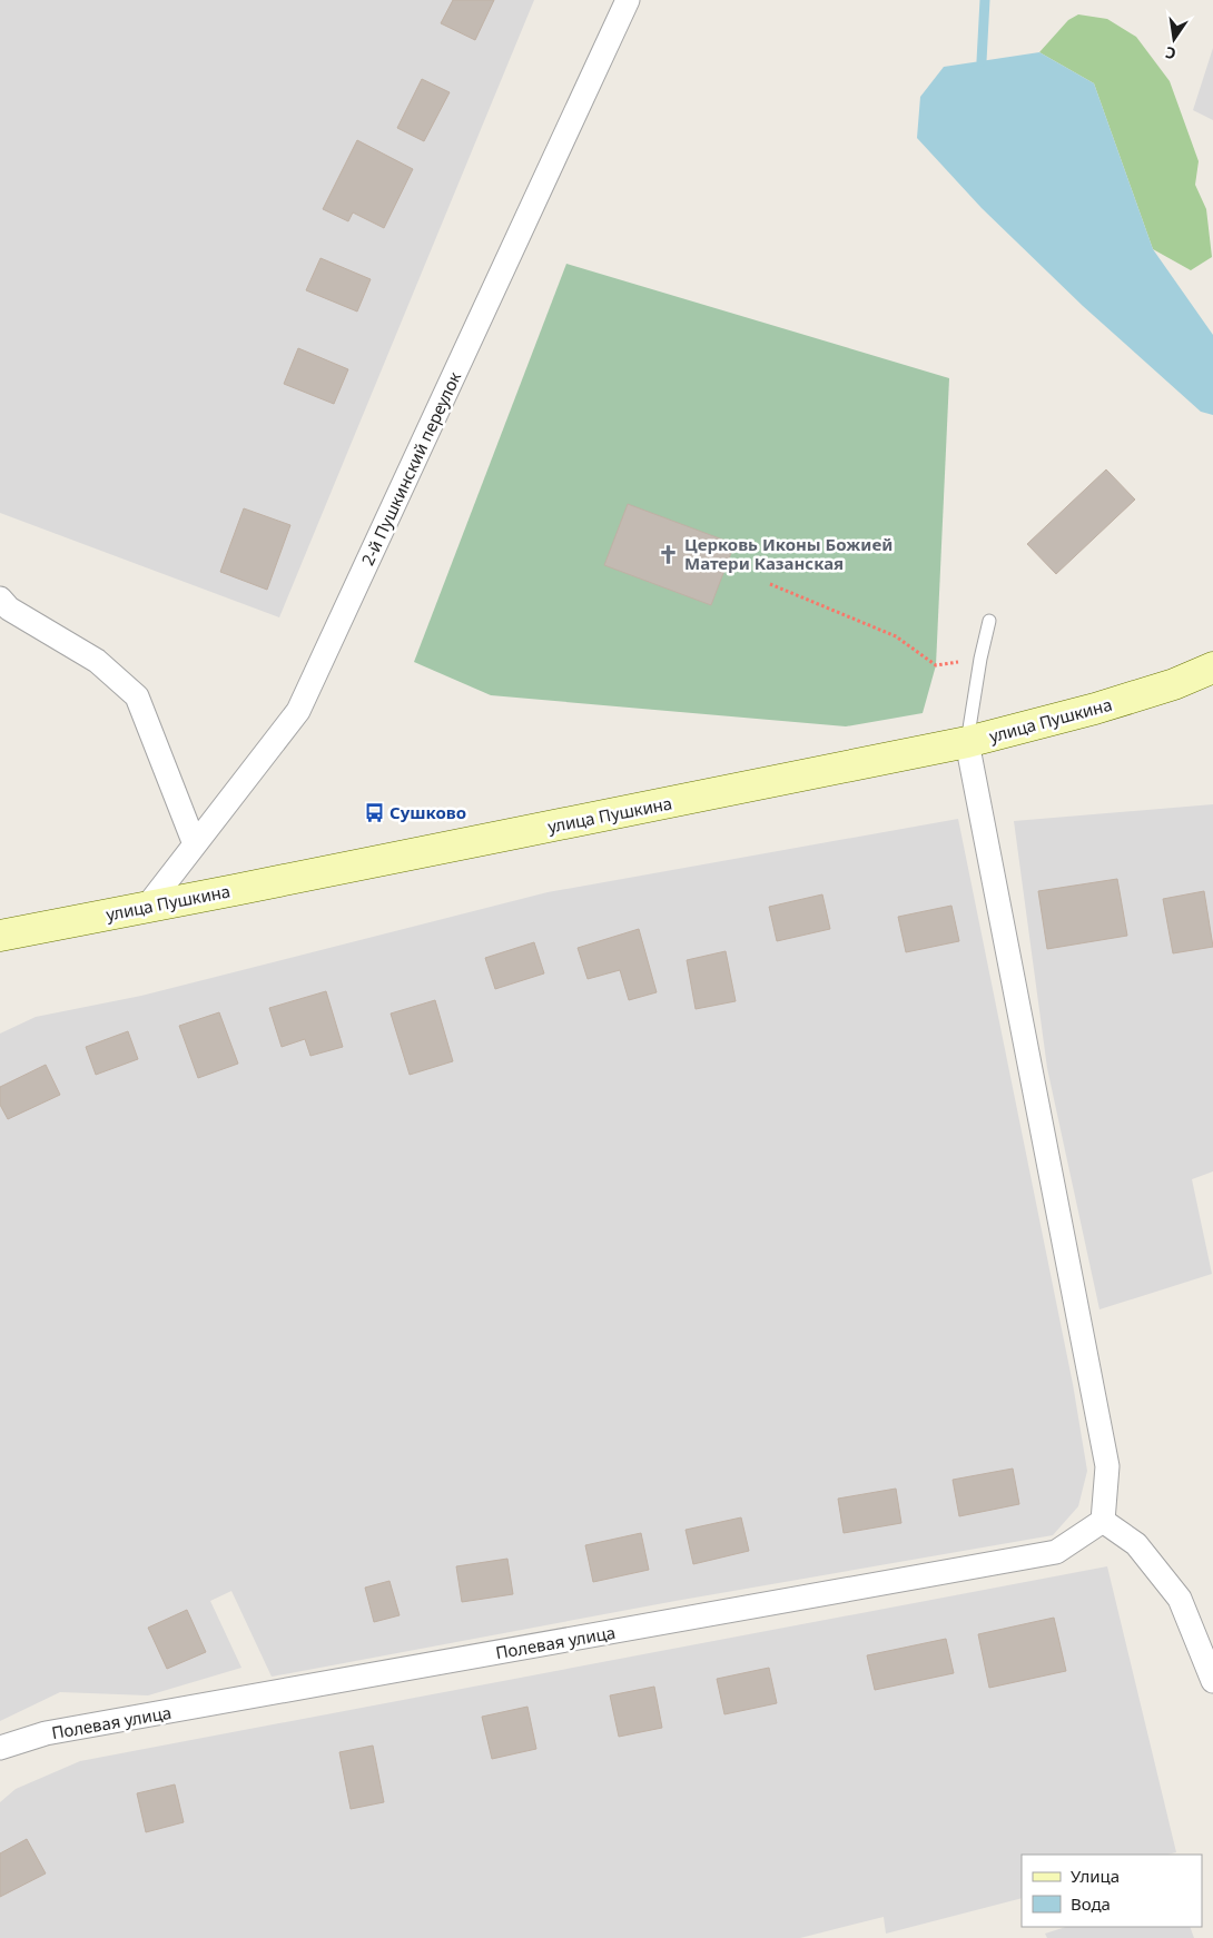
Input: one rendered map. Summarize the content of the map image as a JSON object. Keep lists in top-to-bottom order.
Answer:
{
  "streets": {
    "main road": ["улица Пушкина"],
    "street": ["2-й Пушкинский переулок", "Полевая улица"]
  },
  "crossings": [
    ["2-й Пушкинский переулок", "улица Пушкина"]
  ],
  "places": {
    "church": ["Церковь Иконы Божией Матери Казанская"],
    "bus stop": ["Сушково"]
  },
  "legend": ["Улица", "Вода"],
  "north": "bottom"
}
